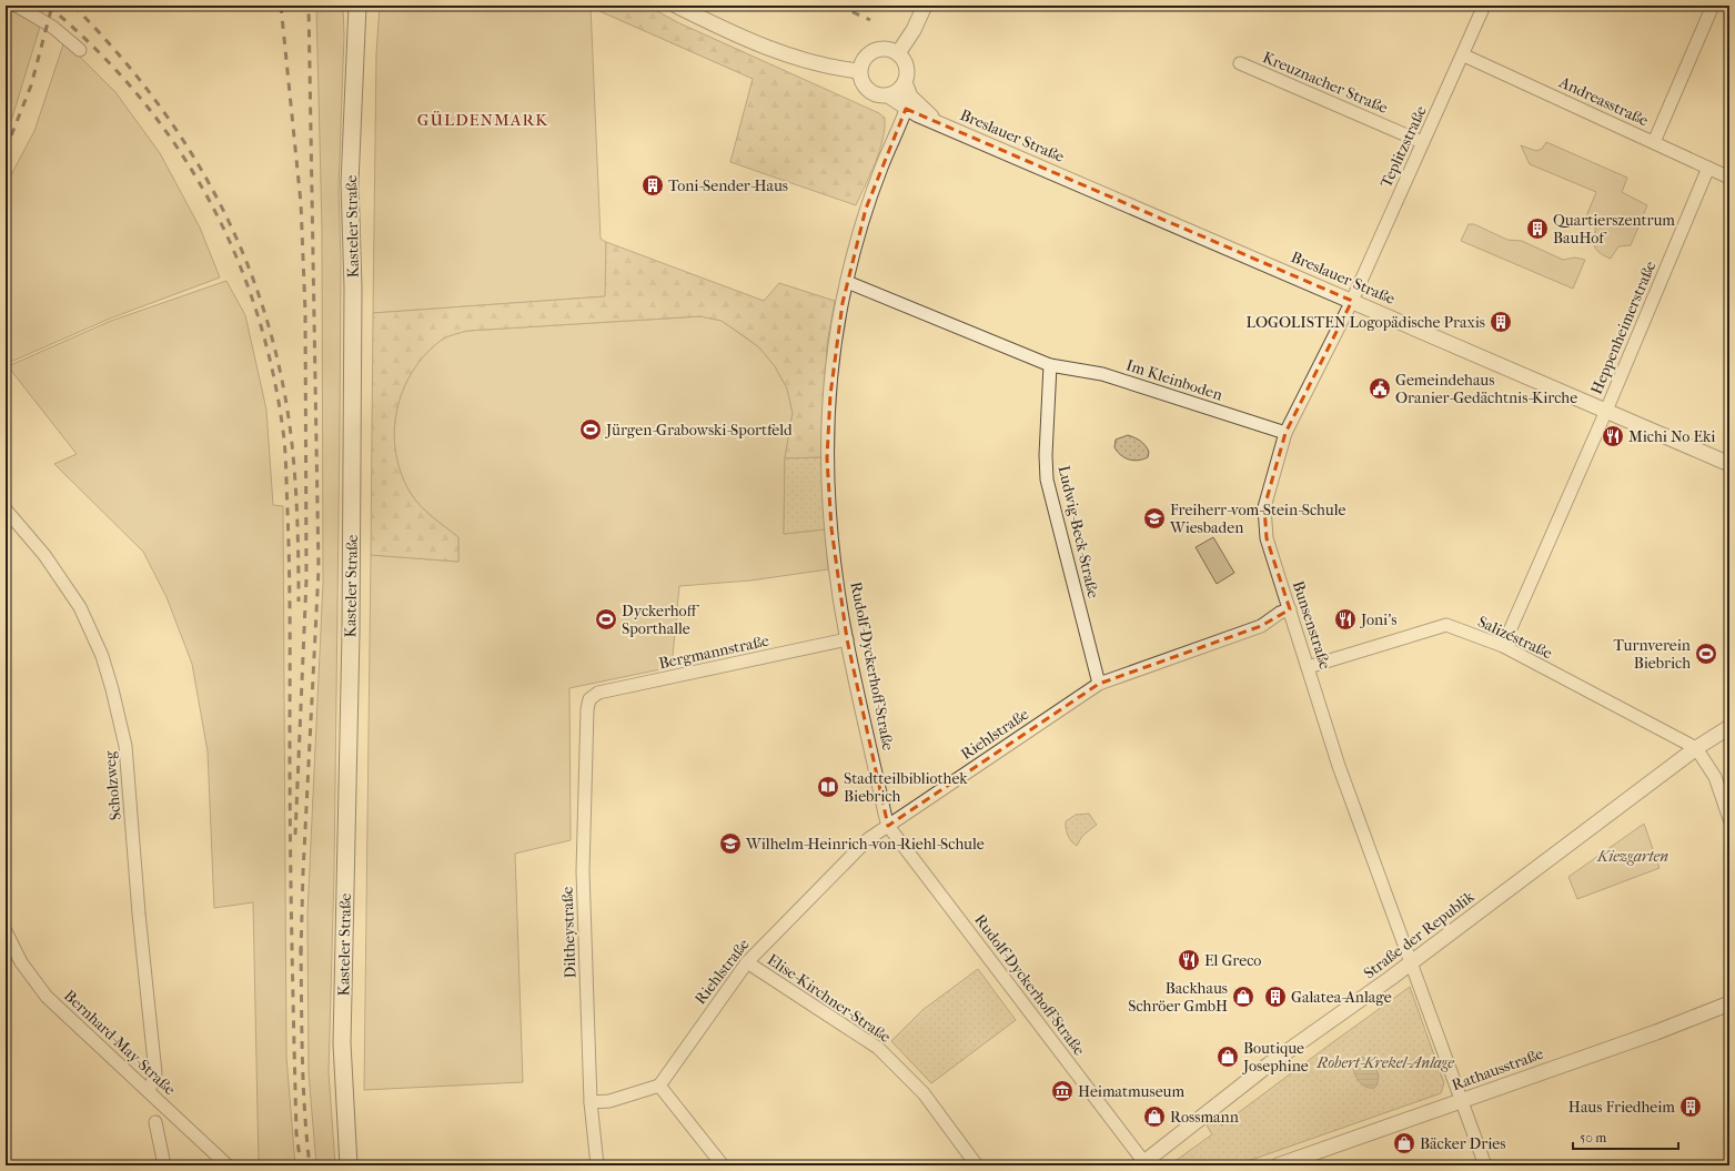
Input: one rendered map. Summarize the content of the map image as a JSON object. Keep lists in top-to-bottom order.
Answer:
{
  "streets": {
    "main road": ["Kasteler Straße"],
    "street": [
      "Kreuznacher Straße",
      "Andreasstraße",
      "Breslauer Straße",
      "Teplitzstraße",
      "Heppenheimerstraße",
      "Im Kleinboden",
      "Ludwig-Beck-Straße",
      "Bunsenstraße",
      "Salizéstraße",
      "Bergmannstraße",
      "Rudolf-Dyckerhoff-Straße",
      "Riehlstraße",
      "Scholzweg",
      "Diltheystraße",
      "Straße der Republik",
      "Elise-Kirchner-Straße",
      "Bernhard-May-Straße",
      "Rathausstraße"
    ]
  },
  "crossings": [
    ["Kreuznacher Straße", "Teplitzstraße"],
    ["Andreasstraße", "Teplitzstraße"],
    ["Andreasstraße", "Heppenheimerstraße"],
    ["Breslauer Straße", "Teplitzstraße"],
    ["Breslauer Straße", "Heppenheimerstraße"],
    ["Breslauer Straße", "Bunsenstraße"],
    ["Breslauer Straße", "Rudolf-Dyckerhoff-Straße"],
    ["Teplitzstraße", "Bunsenstraße"],
    ["Heppenheimerstraße", "Salizéstraße"],
    ["Im Kleinboden", "Ludwig-Beck-Straße"],
    ["Im Kleinboden", "Bunsenstraße"],
    ["Ludwig-Beck-Straße", "Riehlstraße"],
    ["Bunsenstraße", "Salizéstraße"],
    ["Bunsenstraße", "Riehlstraße"],
    ["Bunsenstraße", "Straße der Republik"],
    ["Salizéstraße", "Straße der Republik"],
    ["Bergmannstraße", "Rudolf-Dyckerhoff-Straße"],
    ["Bergmannstraße", "Diltheystraße"],
    ["Rudolf-Dyckerhoff-Straße", "Riehlstraße"],
    ["Rudolf-Dyckerhoff-Straße", "Straße der Republik"],
    ["Riehlstraße", "Elise-Kirchner-Straße"],
    ["Scholzweg", "Bernhard-May-Straße"]
  ],
  "districts": ["GÜLDENMARK"],
  "parks": ["Kiezgarten", "Robert-Krekel-Anlage"],
  "places": {
    "building": [
      "Toni-Sender-Haus",
      "Quartierszentrum BauHof",
      "LOGOLISTEN Logopädische Praxis",
      "Galatea-Anlage",
      "Haus Friedheim"
    ],
    "public building": ["Gemeindehaus Oranier-Gedächtnis-Kirche"],
    "sports": ["Jürgen-Grabowski-Sportfeld", "Dyckerhoff Sporthalle", "Turnverein Biebrich"],
    "restaurant": ["Michi No Eki", "Joni's", "El Greco"],
    "school or university": ["Freiherr-vom-Stein-Schule Wiesbaden", "Wilhelm-Heinrich-von-Riehl-Schule"],
    "library": ["Stadtteilbibliothek Biebrich"],
    "shop": [
      "Backhaus Schröer GmbH",
      "Boutique Josephine",
      "Rossmann",
      "Bäcker Dries"
    ],
    "museum": ["Heimatmuseum"]
  },
  "scale_bar": "50 m"
}
